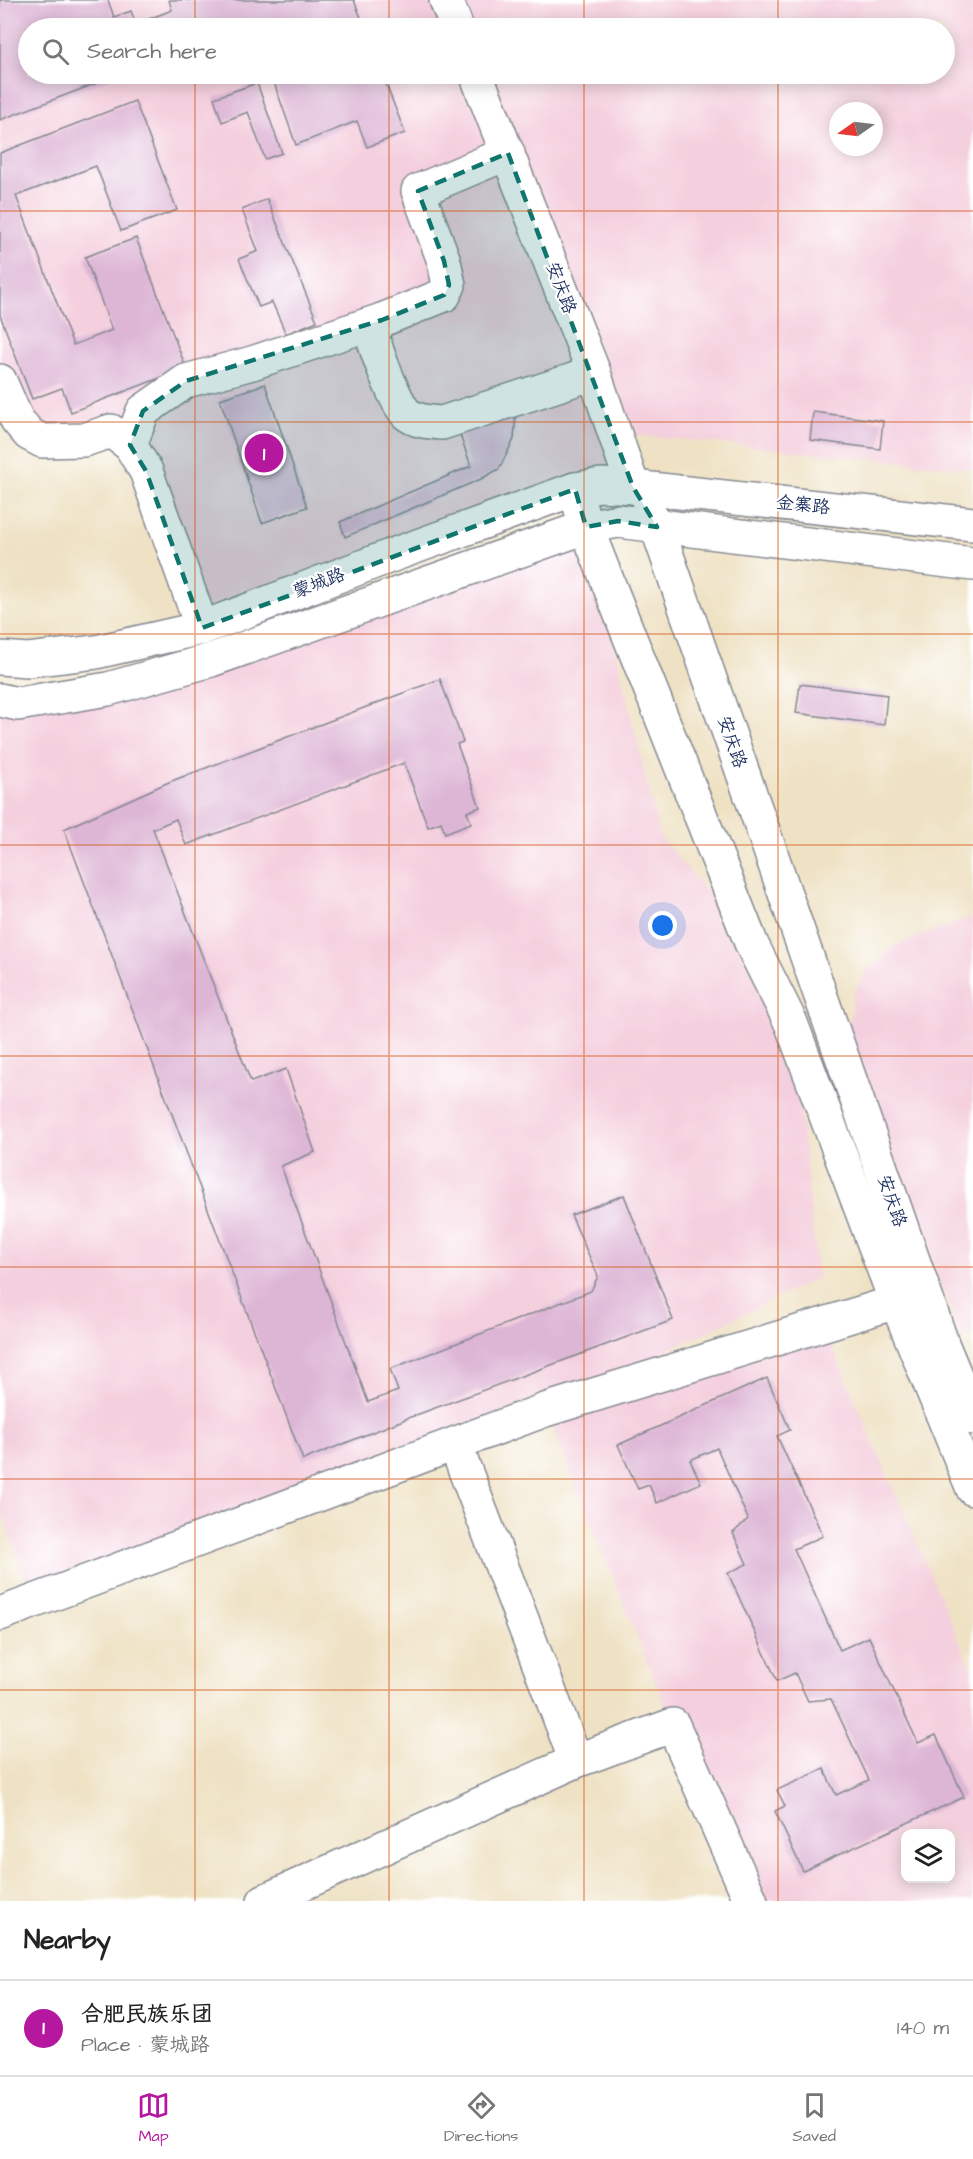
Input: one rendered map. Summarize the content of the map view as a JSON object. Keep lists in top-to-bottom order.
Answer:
{
  "streets": {
    "main road": ["安庆路", "金寨路", "蒙城路"]
  },
  "crossings": [
    ["安庆路", "金寨路"],
    ["安庆路", "蒙城路"],
    ["金寨路", "蒙城路"]
  ],
  "north": "left",
  "page": {
    "search": "Search here",
    "pins": "1",
    "heading": "Nearby",
    "list": [
      {
        "mark": "1",
        "name": "合肥民族乐团",
        "note": "Place · 蒙城路",
        "value": "140 m"
      }
    ],
    "nav": ["Map", "Directions", "Saved"]
  }
}
